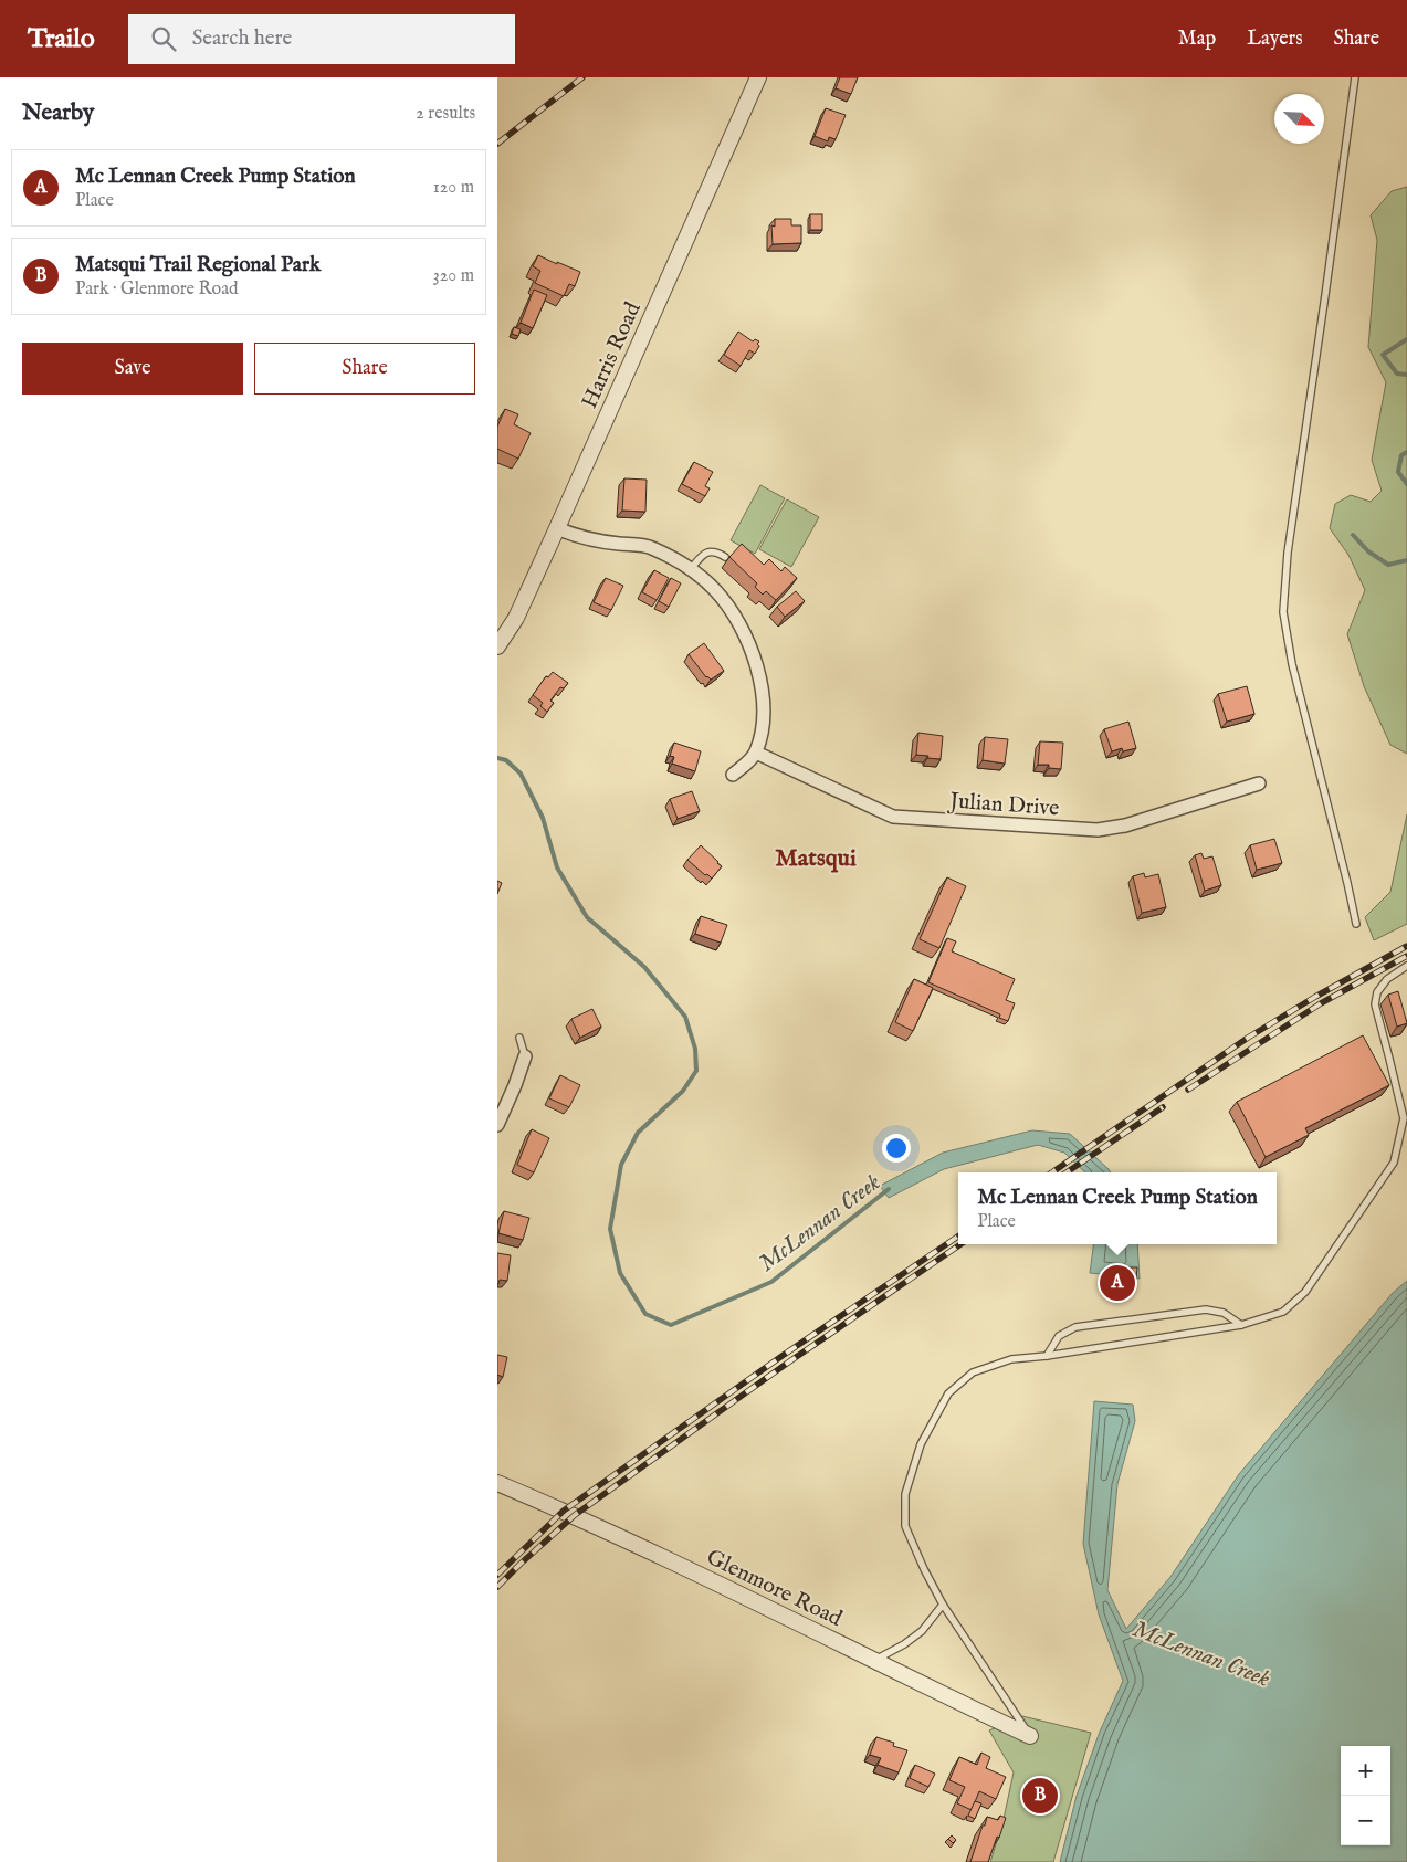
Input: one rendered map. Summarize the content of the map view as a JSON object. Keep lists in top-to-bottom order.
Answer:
{
  "streets": {
    "street": ["Harris Road", "Julian Drive", "Glenmore Road"]
  },
  "districts": ["Matsqui"],
  "water": ["McLennan Creek"],
  "north": "bottom right",
  "page": {
    "header": "Trailo",
    "search": "Search here",
    "nav": ["Map", "Layers", "Share"],
    "heading": ["Nearby", "2 results"],
    "list": [
      {
        "mark": "A",
        "name": "Mc Lennan Creek Pump Station",
        "note": "Place",
        "value": "120 m"
      },
      {
        "mark": "B",
        "name": "Matsqui Trail Regional Park",
        "note": "Park · Glenmore Road",
        "value": "320 m"
      }
    ],
    "buttons": ["Save", "Share"],
    "popup": ["Mc Lennan Creek Pump Station", "Place"],
    "pins": ["A", "B"],
    "map_buttons": ["+", "−"]
  }
}
